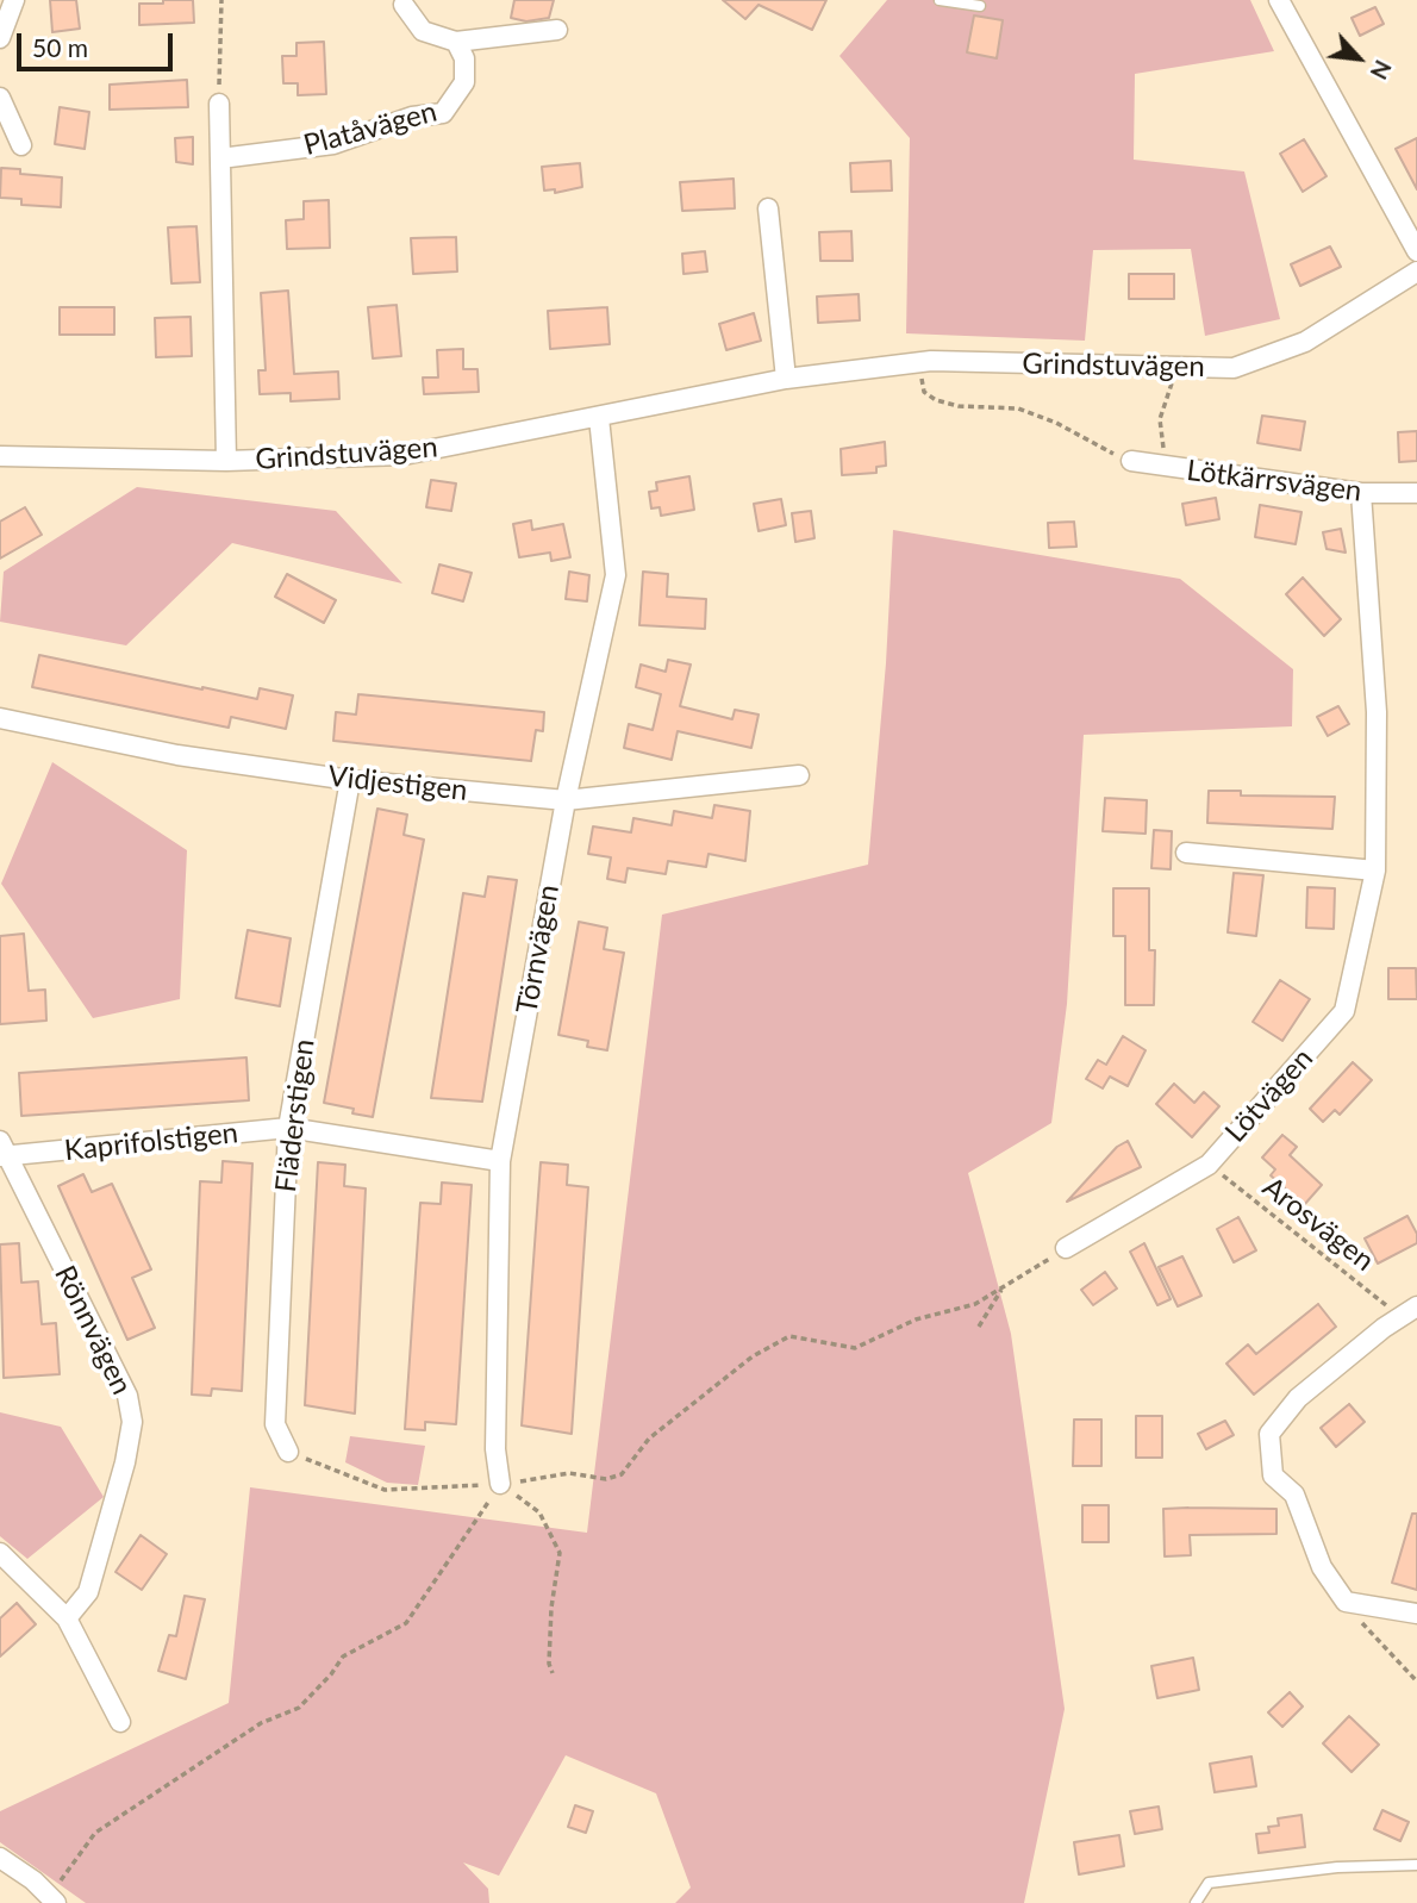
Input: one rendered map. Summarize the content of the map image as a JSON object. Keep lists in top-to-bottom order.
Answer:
{
  "streets": {
    "street": [
      "Platåvägen",
      "Grindstuvägen",
      "Lötkärrsvägen",
      "Vidjestigen",
      "Törnvägen",
      "Lötvägen",
      "Fläderstigen",
      "Kaprifolstigen",
      "Rönnvägen"
    ],
    "path": ["Arosvägen"]
  },
  "crossings": [
    ["Grindstuvägen", "Törnvägen"],
    ["Lötkärrsvägen", "Lötvägen"],
    ["Vidjestigen", "Törnvägen"],
    ["Vidjestigen", "Fläderstigen"],
    ["Törnvägen", "Kaprifolstigen"],
    ["Lötvägen", "Arosvägen"],
    ["Fläderstigen", "Kaprifolstigen"],
    ["Kaprifolstigen", "Rönnvägen"]
  ],
  "scale_bar": "50 m",
  "north": "bottom right"
}
